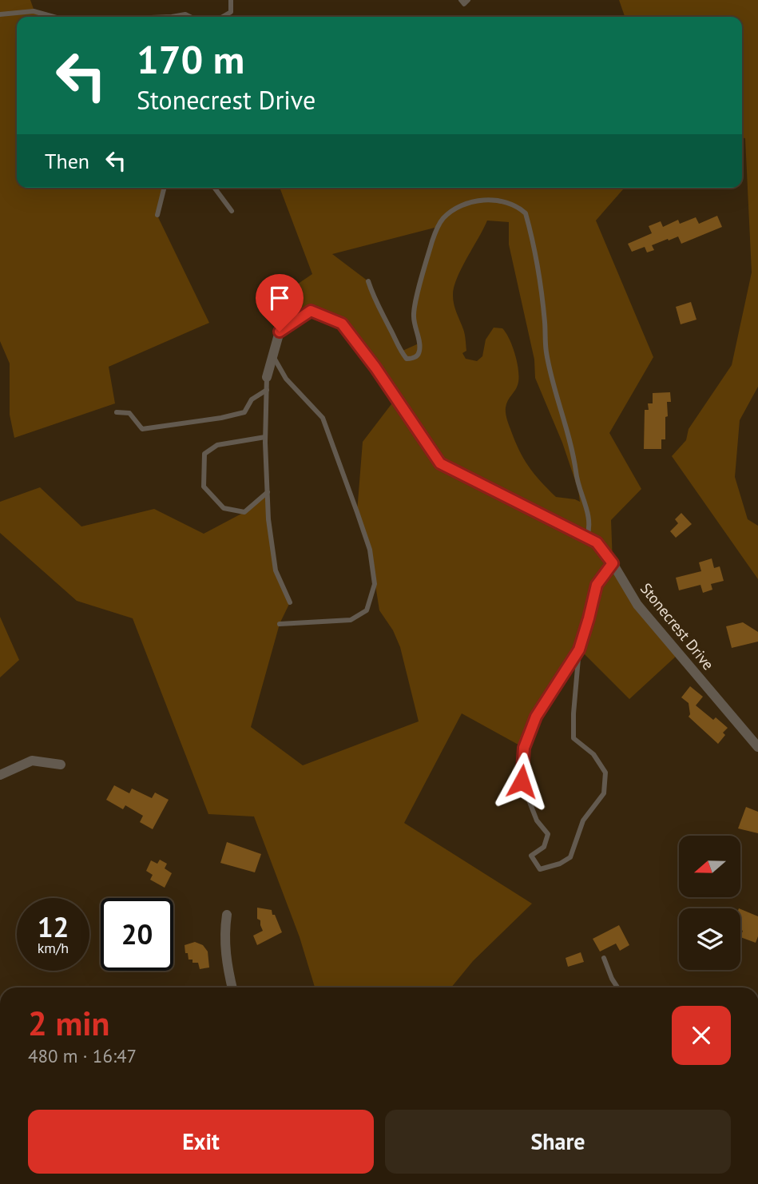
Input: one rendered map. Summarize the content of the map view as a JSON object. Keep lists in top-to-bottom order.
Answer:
{
  "streets": {
    "street": ["Stonecrest Drive"]
  },
  "north": "left",
  "page": {
    "turn": ["170 m", "Stonecrest Drive"],
    "then": "Then",
    "speed": "12 km/h",
    "limit": "20",
    "heading": ["2 min", "480 m · 16:47"],
    "buttons": ["Exit", "Share"]
  }
}
